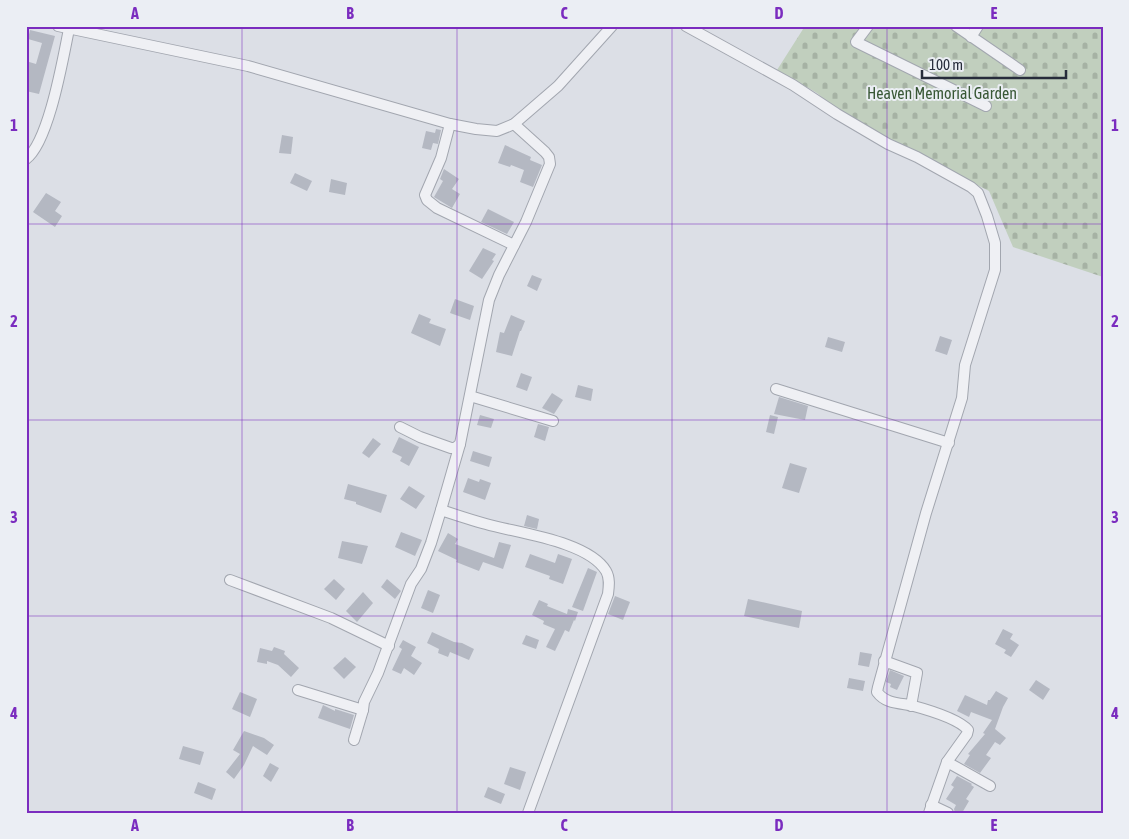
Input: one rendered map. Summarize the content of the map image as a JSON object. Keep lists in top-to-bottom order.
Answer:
{
  "parks": ["Heaven Memorial Garden"],
  "scale_bar": "100 m",
  "grid": {
    "columns": [
      "A",
      "B",
      "C",
      "D",
      "E"
    ],
    "rows": [
      "1",
      "2",
      "3",
      "4"
    ]
  }
}
